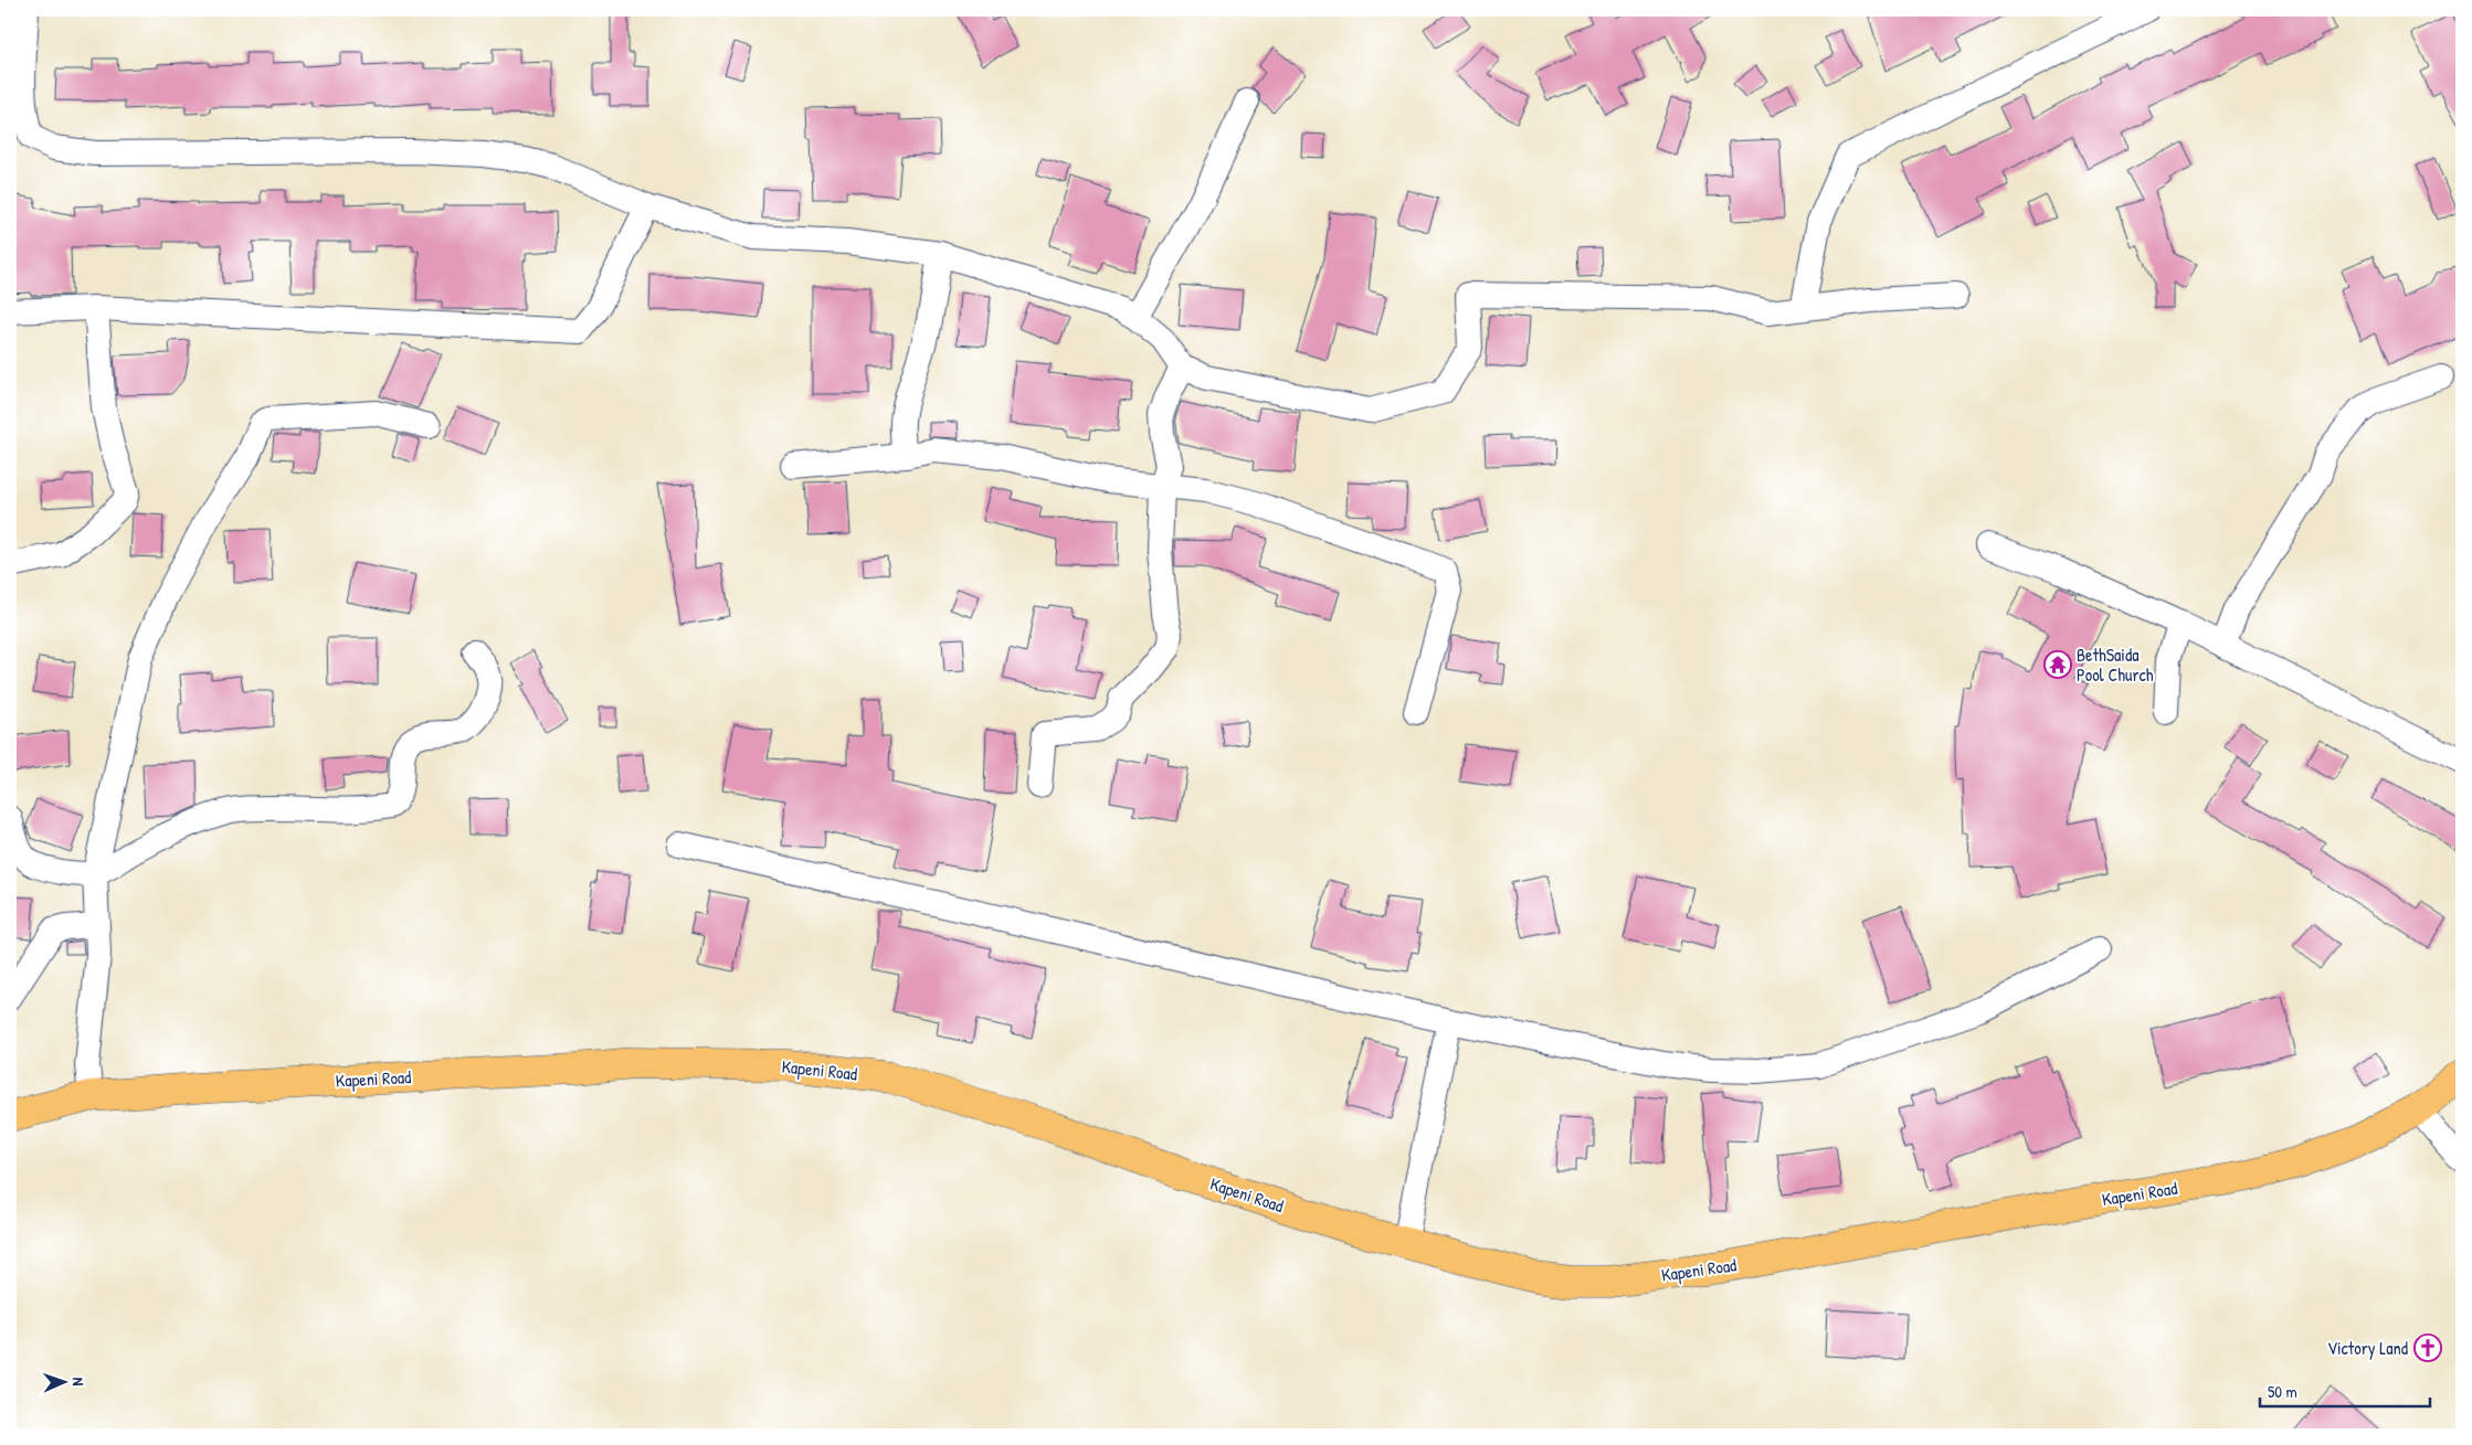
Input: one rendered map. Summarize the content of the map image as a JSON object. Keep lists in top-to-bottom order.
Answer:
{
  "streets": {
    "main road": ["Kapeni Road"]
  },
  "places": {
    "temple": ["BethSaida Pool Church"],
    "church": ["Victory Land"]
  },
  "scale_bar": "50 m",
  "north": "right"
}
